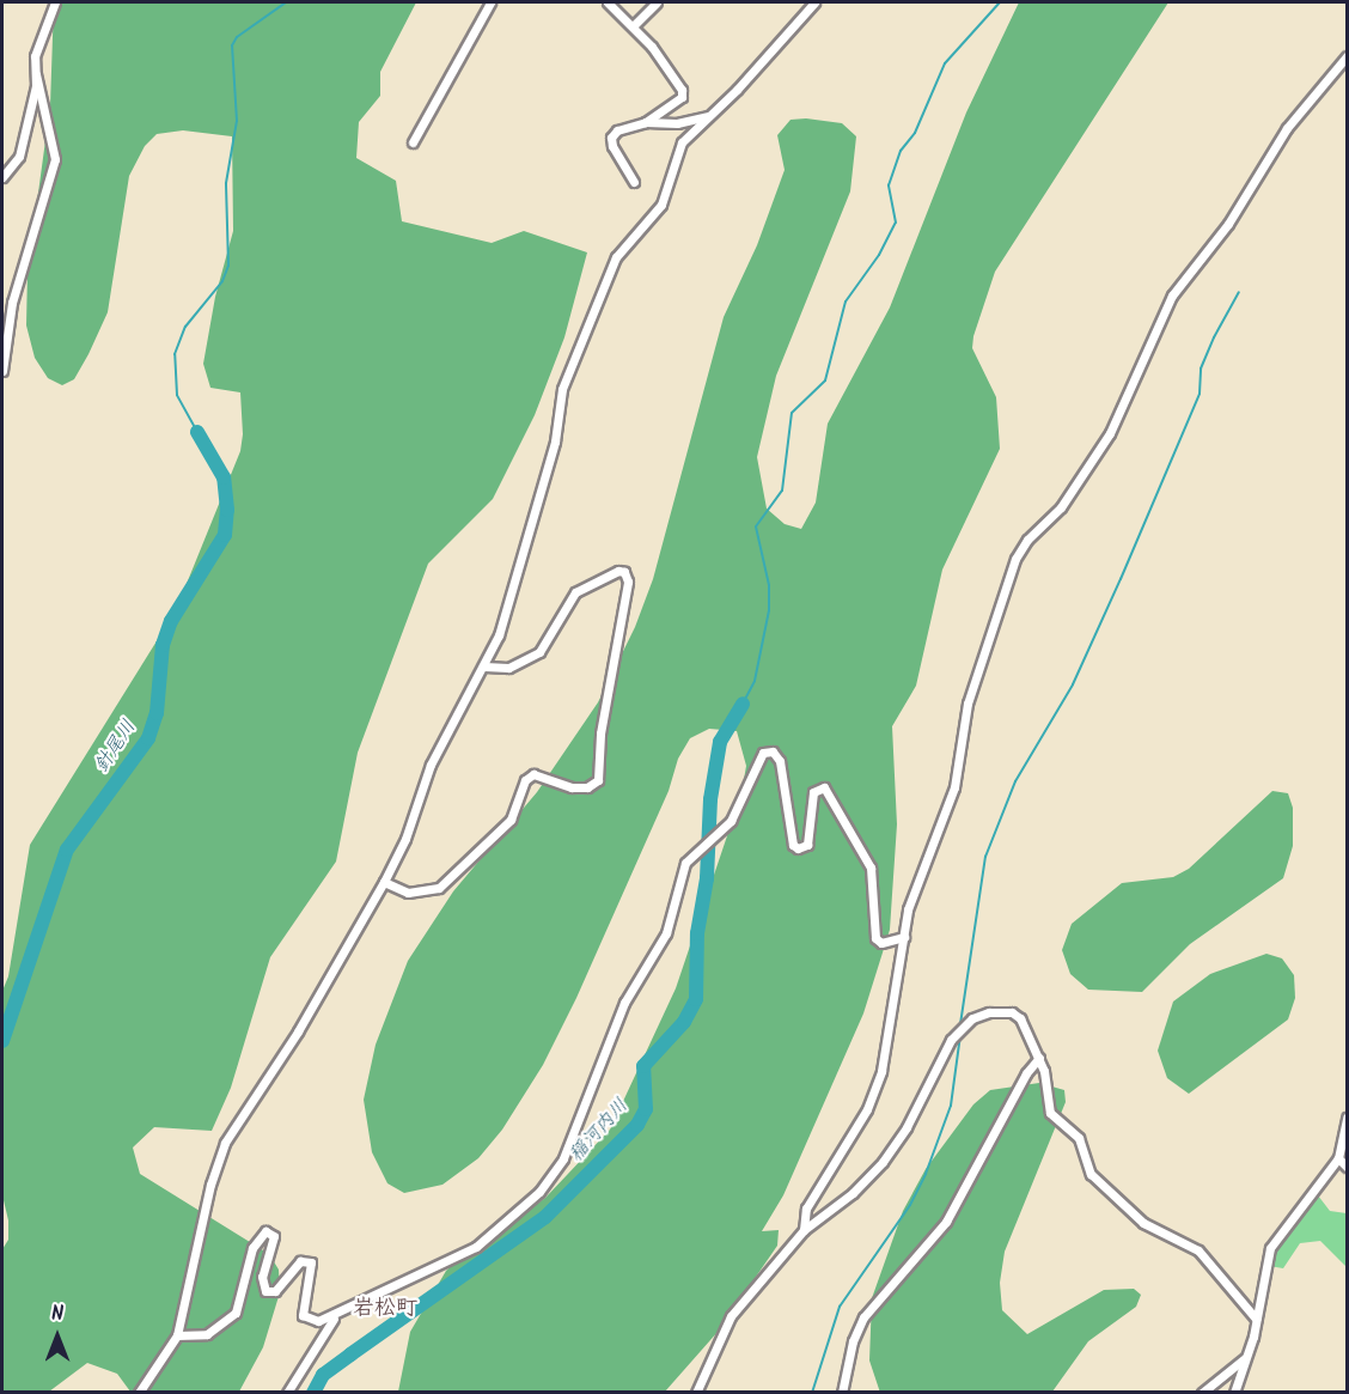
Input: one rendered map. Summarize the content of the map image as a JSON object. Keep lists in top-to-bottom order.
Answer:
{
  "districts": ["岩松町"],
  "water": ["針尾川", "稲河内川"],
  "north": "top"
}
